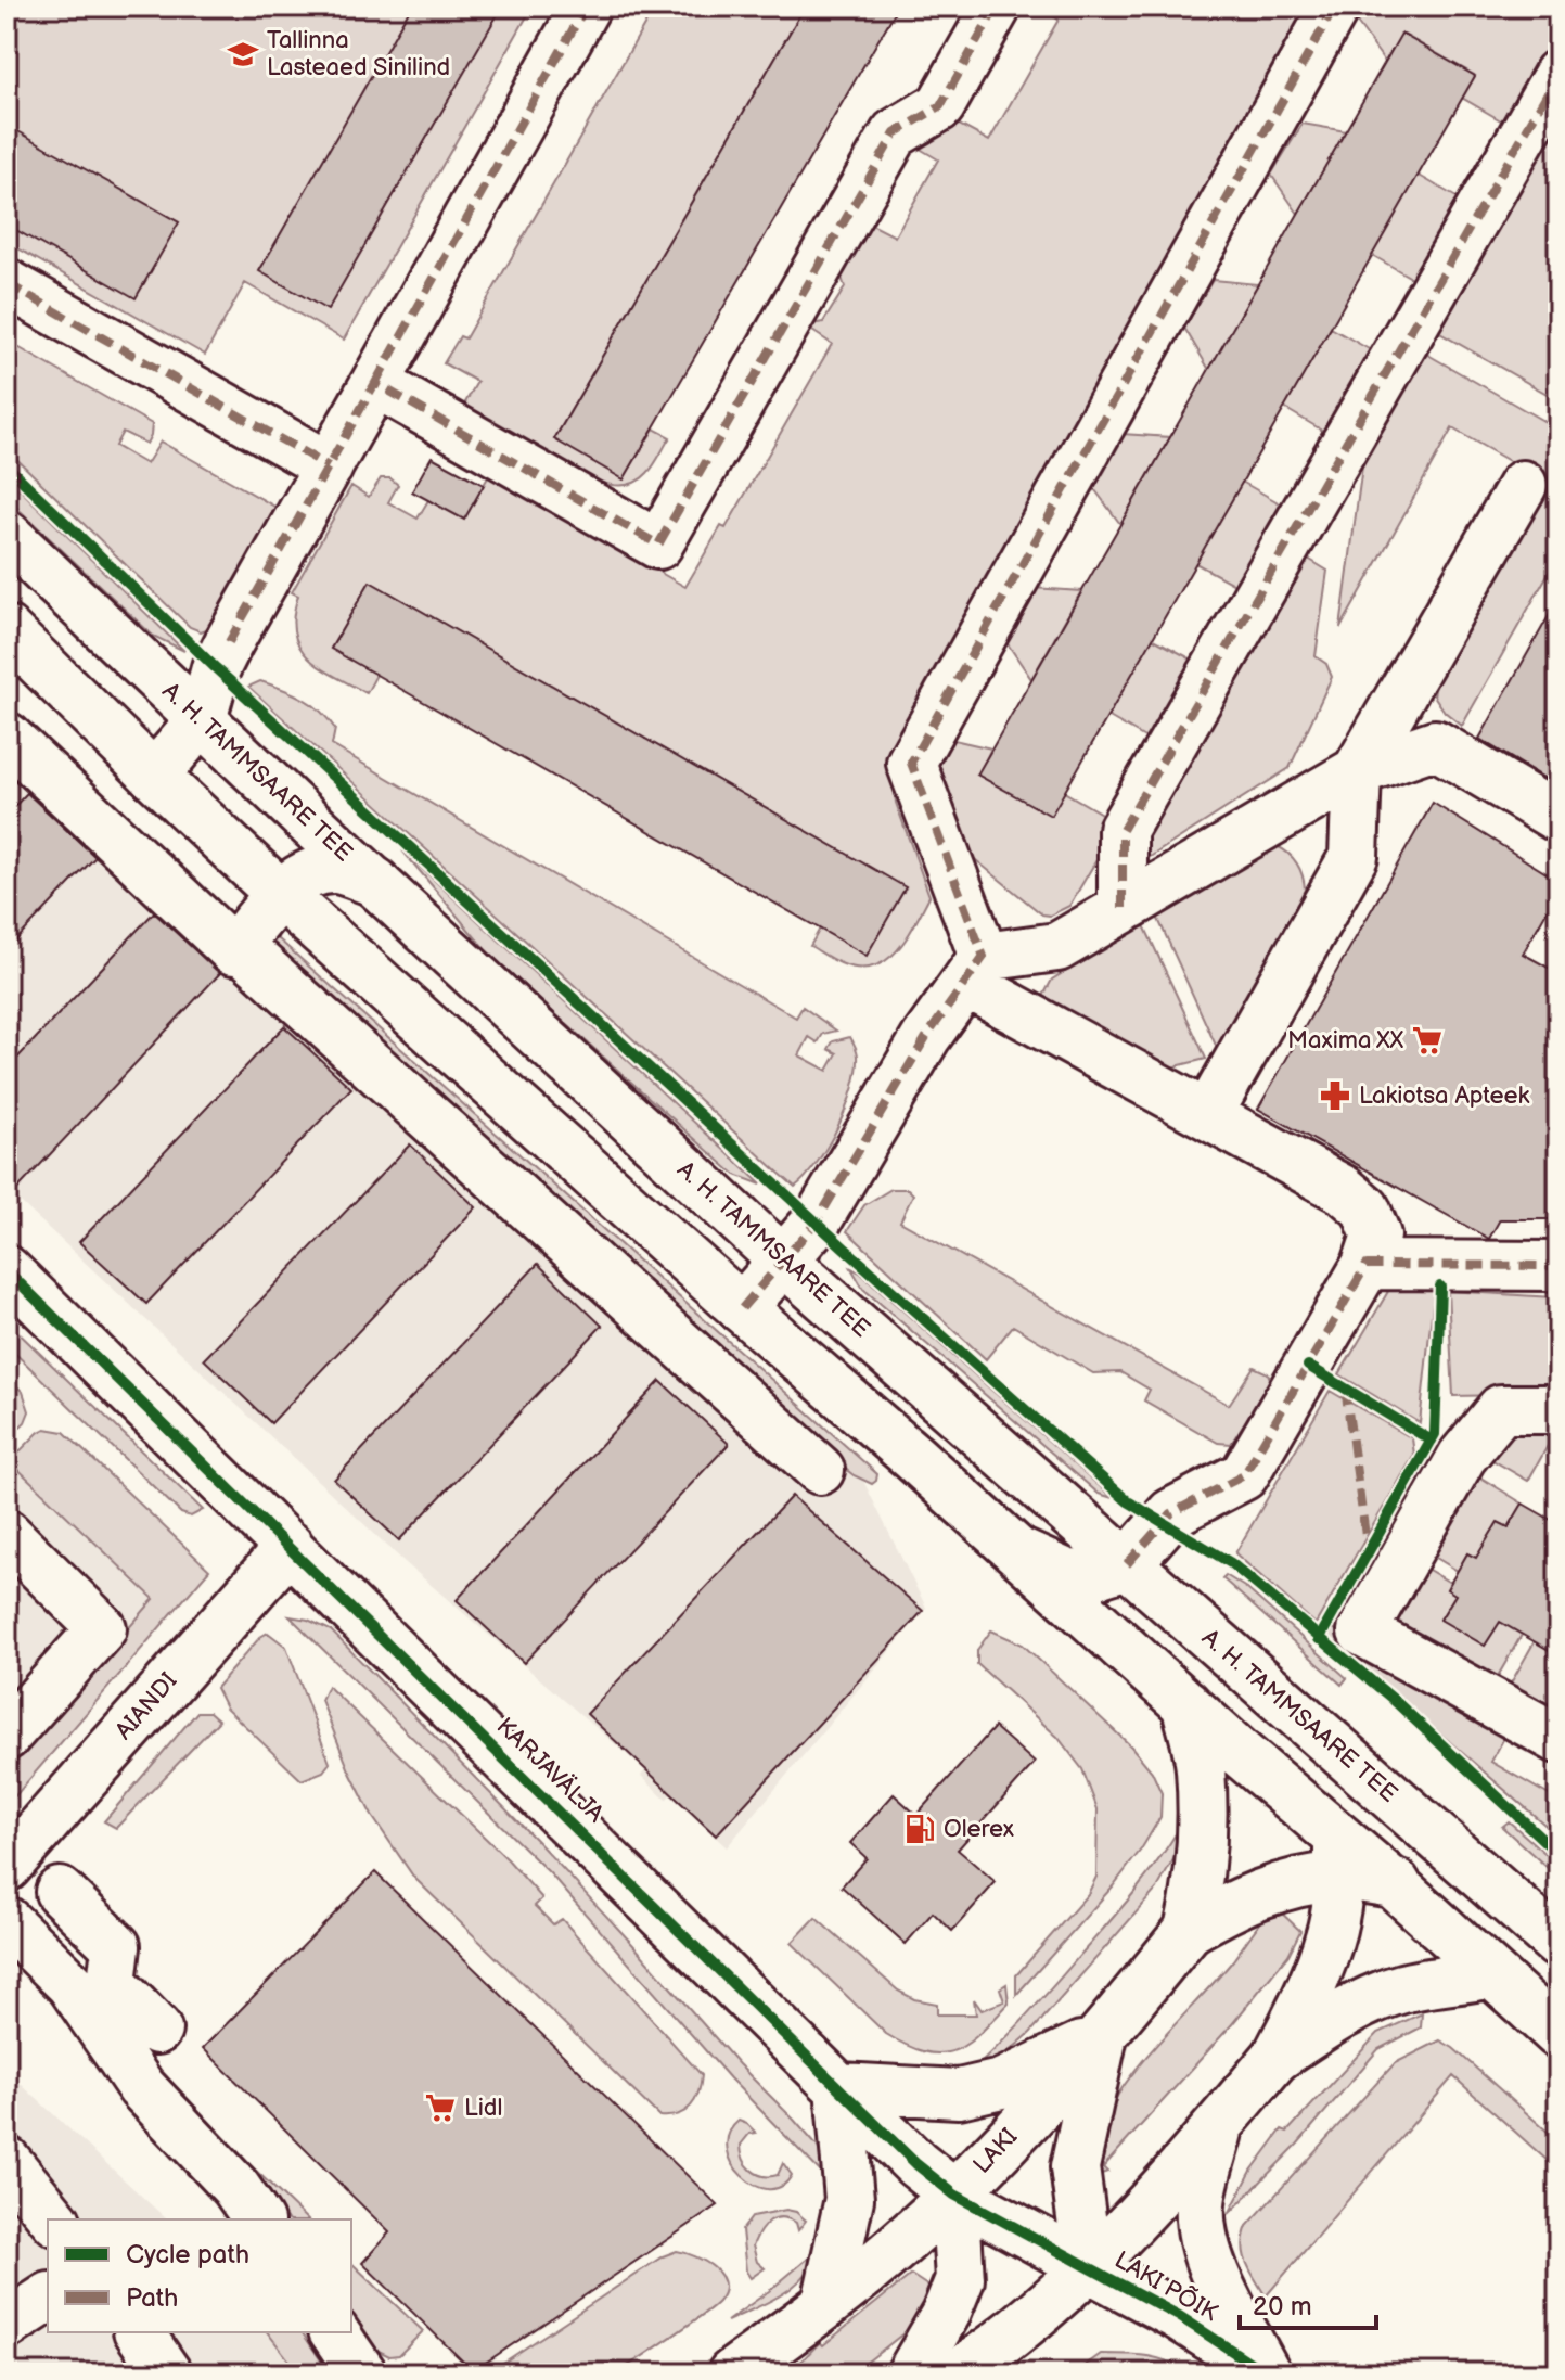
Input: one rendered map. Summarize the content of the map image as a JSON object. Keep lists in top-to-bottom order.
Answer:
{
  "streets": {
    "street": [
      "A. H. TAMMSAARE TEE",
      "AIANDI",
      "KARJAVÄLJA",
      "LAKI",
      "LAKI PÕIK"
    ]
  },
  "crossings": [
    ["AIANDI", "KARJAVÄLJA"],
    ["KARJAVÄLJA", "LAKI"],
    ["KARJAVÄLJA", "LAKI PÕIK"]
  ],
  "places": {
    "school or university": ["Tallinna Lasteaed Sinilind"],
    "supermarket": ["Maxima XX", "Lidl"],
    "pharmacy": ["Lakiotsa Apteek"],
    "fuel station": ["Olerex"]
  },
  "legend": ["Cycle path", "Path"],
  "scale_bar": "20 m"
}
